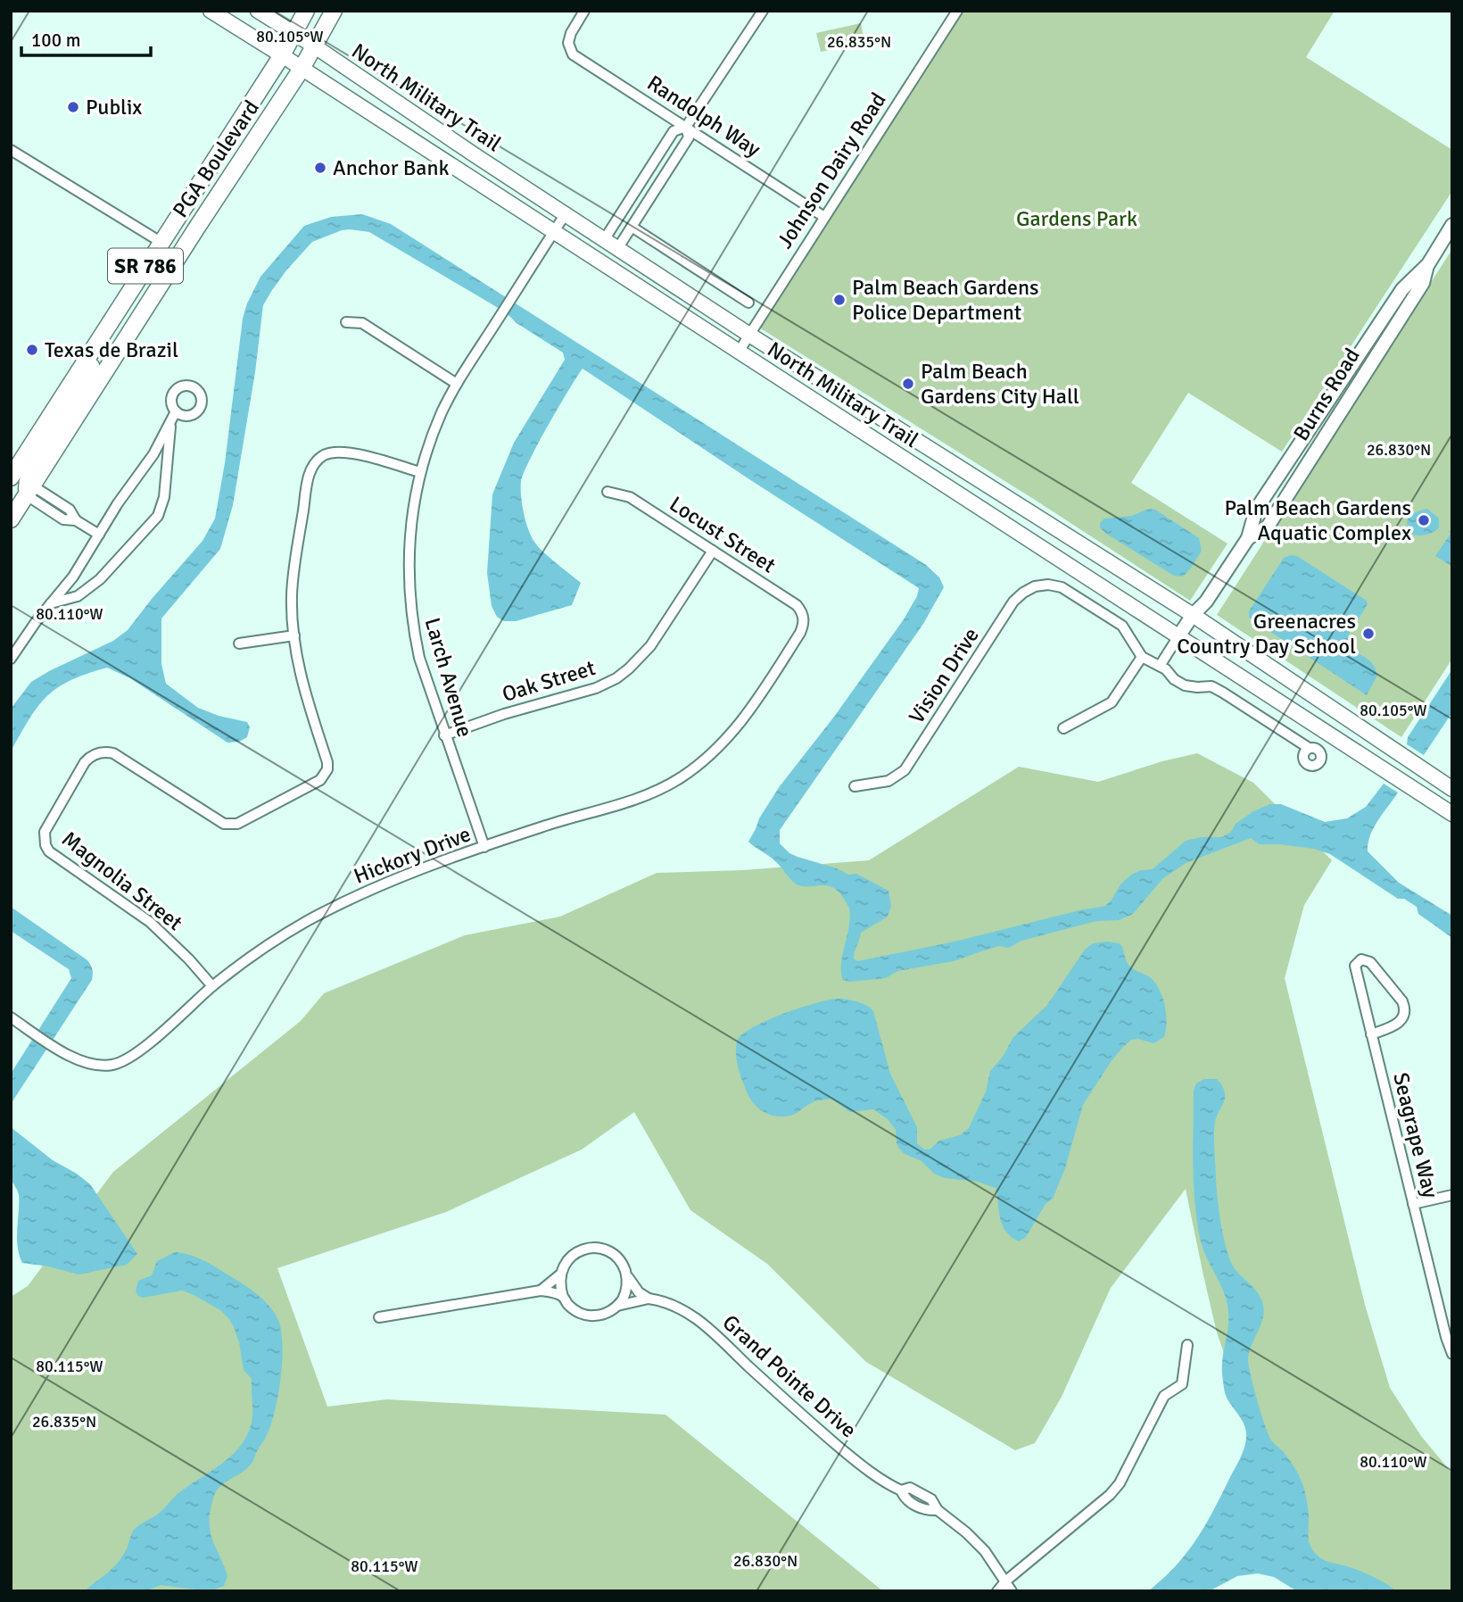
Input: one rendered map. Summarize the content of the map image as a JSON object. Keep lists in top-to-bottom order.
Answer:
{
  "streets": {
    "main road": ["North Military Trail", "PGA Boulevard", "SR 786"],
    "street": [
      "Randolph Way",
      "Johnson Dairy Road",
      "Burns Road",
      "Locust Street",
      "Vision Drive",
      "Larch Avenue",
      "Oak Street",
      "Hickory Drive",
      "Magnolia Street",
      "Seagrape Way",
      "Grand Pointe Drive"
    ]
  },
  "crossings": [
    ["North Military Trail", "PGA Boulevard"],
    ["North Military Trail", "Johnson Dairy Road"],
    ["North Military Trail", "Burns Road"],
    ["North Military Trail", "Larch Avenue"],
    ["Randolph Way", "Johnson Dairy Road"],
    ["Locust Street", "Oak Street"],
    ["Locust Street", "Hickory Drive"],
    ["Larch Avenue", "Oak Street"],
    ["Larch Avenue", "Hickory Drive"],
    ["Larch Avenue", "Magnolia Street"],
    ["Hickory Drive", "Magnolia Street"]
  ],
  "parks": ["Gardens Park"],
  "places": [
    "Publix",
    "Anchor Bank",
    "Palm Beach Gardens Police Department",
    "Texas de Brazil",
    "Palm Beach Gardens City Hall",
    "Palm Beach Gardens Aquatic Complex",
    "Greenacres Country Day School"
  ],
  "scale_bar": "100 m",
  "coordinates": [
    "80.105°W",
    "26.835°N",
    "26.830°N",
    "80.110°W",
    "80.115°W"
  ]
}
